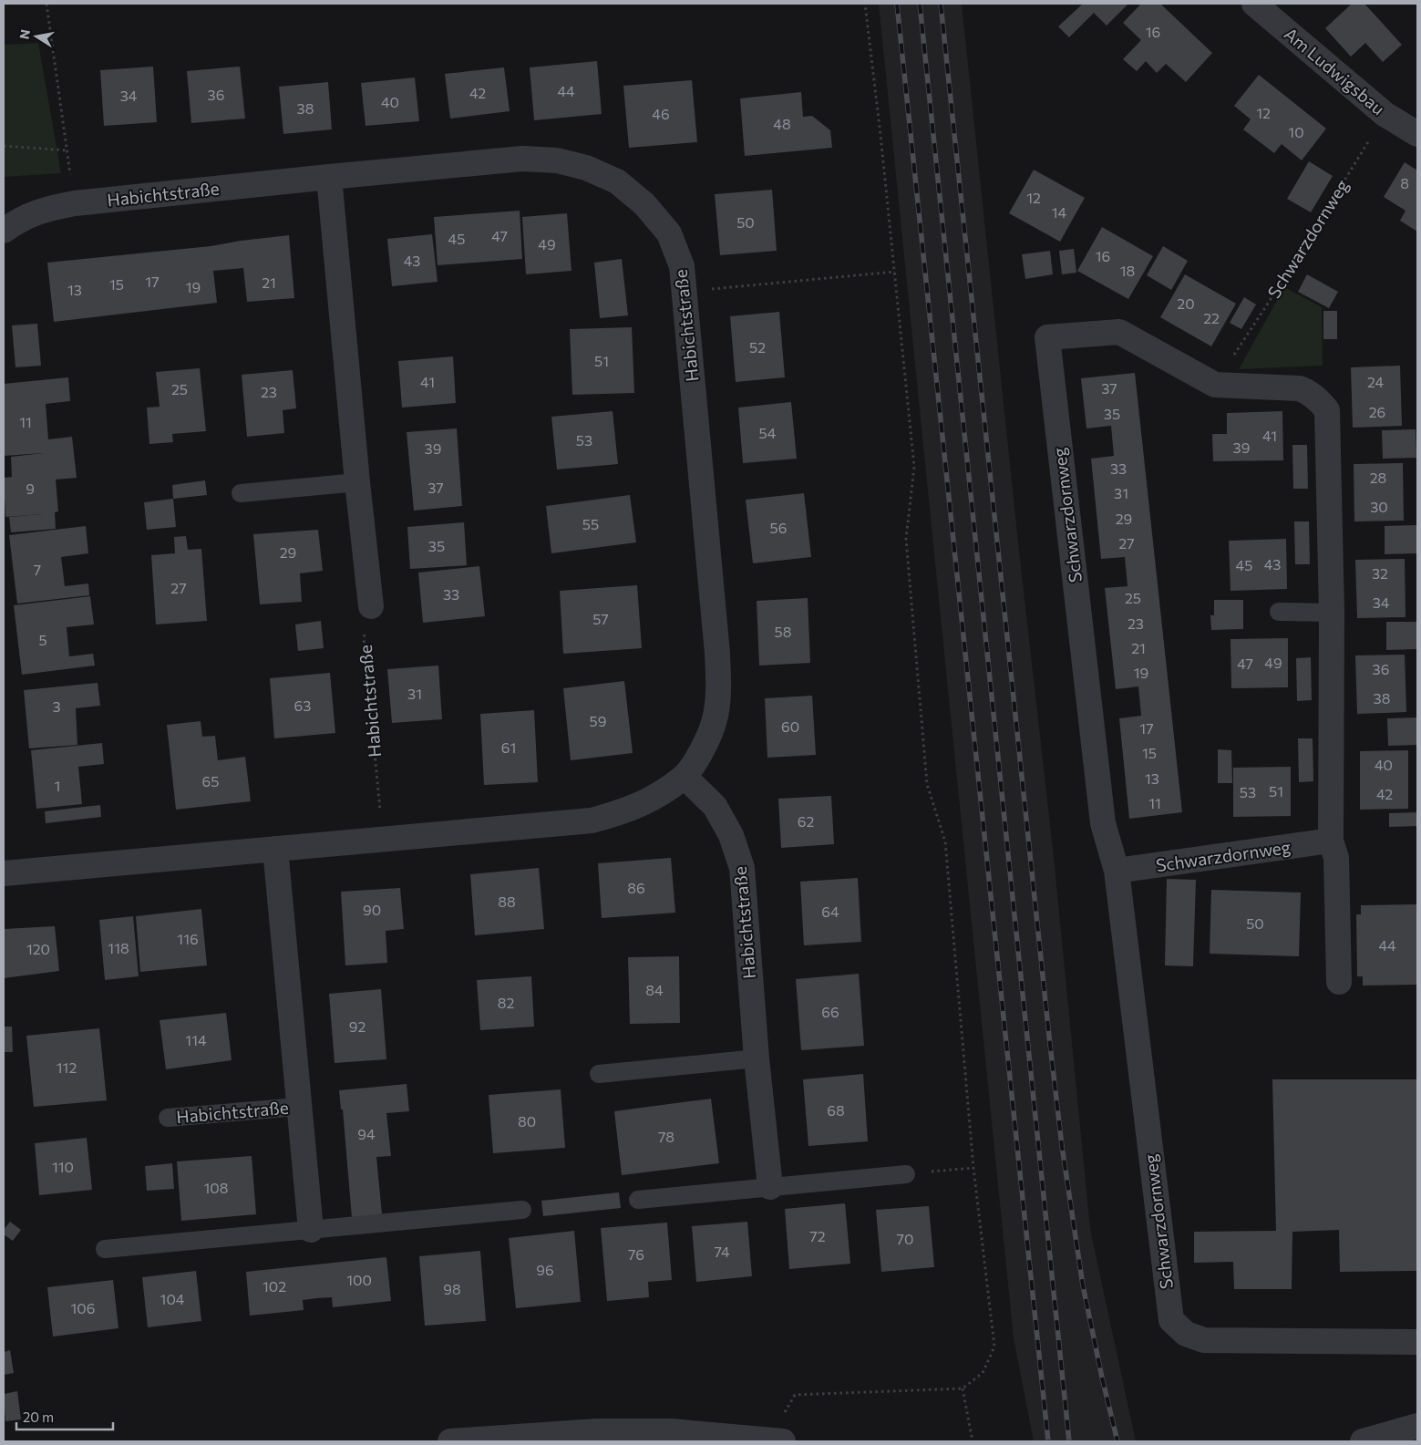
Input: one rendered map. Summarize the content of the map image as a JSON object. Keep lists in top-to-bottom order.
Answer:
{
  "streets": {
    "street": ["Am Ludwigsbau", "Habichtstraße", "Schwarzdornweg"]
  },
  "crossings": [
    ["Am Ludwigsbau", "Schwarzdornweg"]
  ],
  "house_numbers": [
    "16",
    "44",
    "42",
    "36",
    "34",
    "40",
    "38",
    "12",
    "46",
    "48",
    "10",
    "8",
    "12",
    "14",
    "50",
    "47",
    "45",
    "49",
    "16",
    "43",
    "18",
    "17",
    "21",
    "15",
    "19",
    "13",
    "20",
    "22",
    "52",
    "51",
    "41",
    "24",
    "37",
    "25",
    "23",
    "26",
    "35",
    "11",
    "54",
    "41",
    "53",
    "39",
    "39",
    "33",
    "28",
    "37",
    "9",
    "31",
    "30",
    "29",
    "55",
    "56",
    "27",
    "35",
    "29",
    "43",
    "45",
    "7",
    "32",
    "27",
    "33",
    "25",
    "34",
    "57",
    "23",
    "58",
    "5",
    "21",
    "49",
    "47",
    "36",
    "19",
    "31",
    "38",
    "63",
    "3",
    "59",
    "60",
    "17",
    "61",
    "15",
    "40",
    "13",
    "65",
    "1",
    "51",
    "53",
    "42",
    "11",
    "62",
    "86",
    "88",
    "90",
    "64",
    "50",
    "116",
    "44",
    "118",
    "120",
    "84",
    "82",
    "66",
    "92",
    "114",
    "112",
    "68",
    "80",
    "94",
    "78",
    "110",
    "108",
    "72",
    "70",
    "74",
    "76",
    "96",
    "100",
    "102",
    "98",
    "104",
    "106"
  ],
  "scale_bar": "20 m",
  "north": "left"
}
